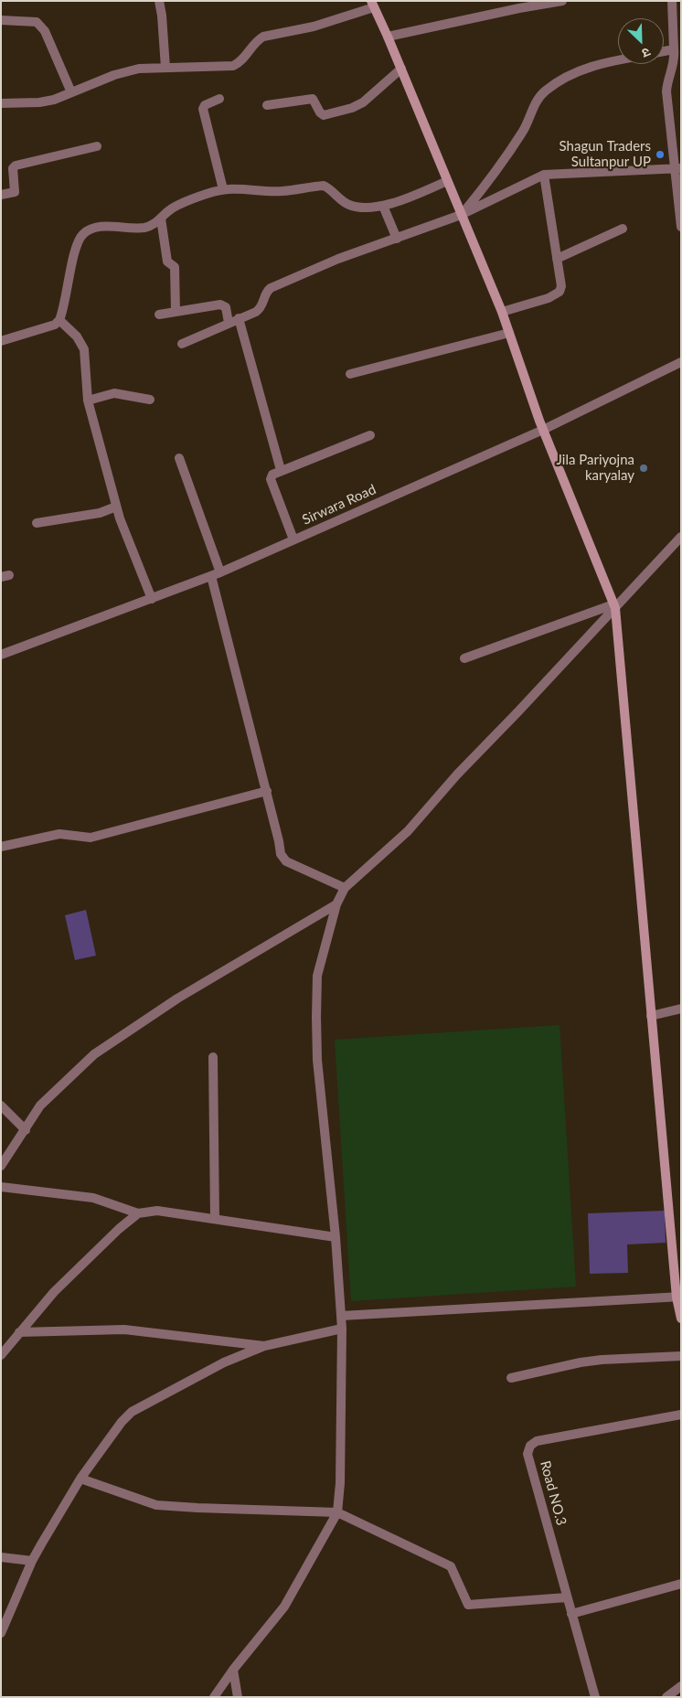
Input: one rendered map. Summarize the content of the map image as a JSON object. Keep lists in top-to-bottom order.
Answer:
{
  "streets": {
    "street": ["Sirwara Road", "Road NO.3"]
  },
  "places": ["Shagun Traders Sultanpur UP", "Jila Pariyojna karyalay"],
  "north": "bottom right"
}
